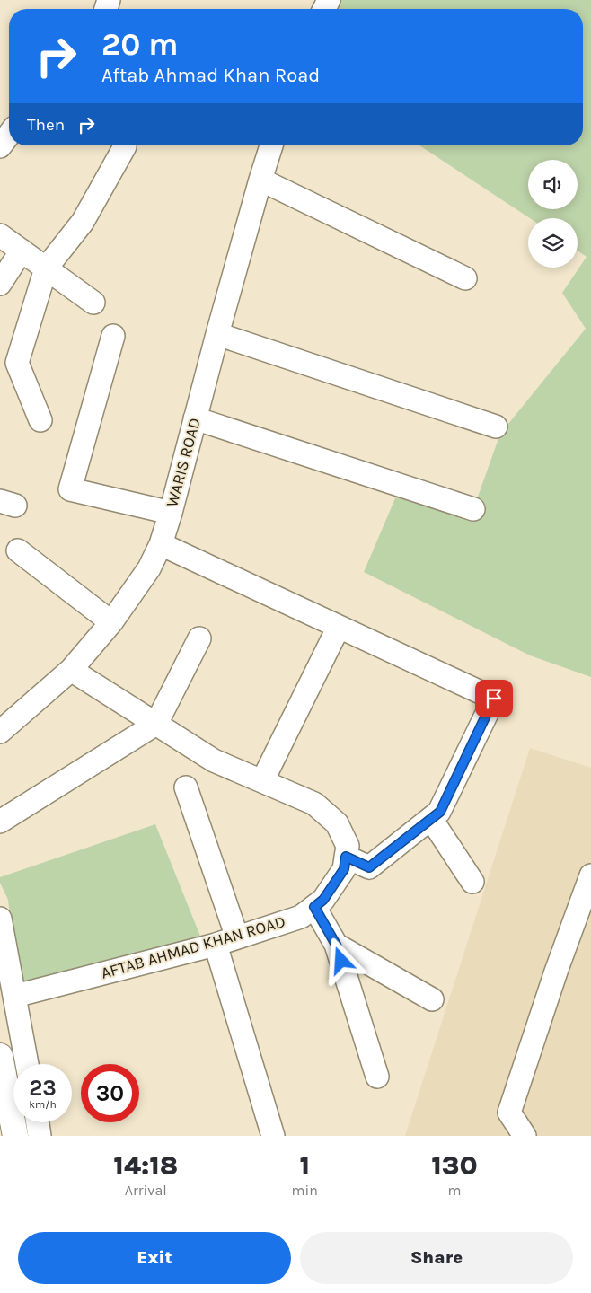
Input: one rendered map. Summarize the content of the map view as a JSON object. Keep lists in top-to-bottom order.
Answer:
{
  "streets": {
    "street": ["WARIS ROAD", "AFTAB AHMAD KHAN ROAD"]
  },
  "crossings": [
    ["WARIS ROAD", "AFTAB AHMAD KHAN ROAD"]
  ],
  "page": {
    "turn": ["20 m", "Aftab Ahmad Khan Road"],
    "then": "Then",
    "speed": "23 km/h",
    "limit": "30",
    "eta": [
      "14:18",
      "Arrival",
      "1",
      "min",
      "130",
      "m"
    ],
    "buttons": ["Exit", "Share"]
  }
}
